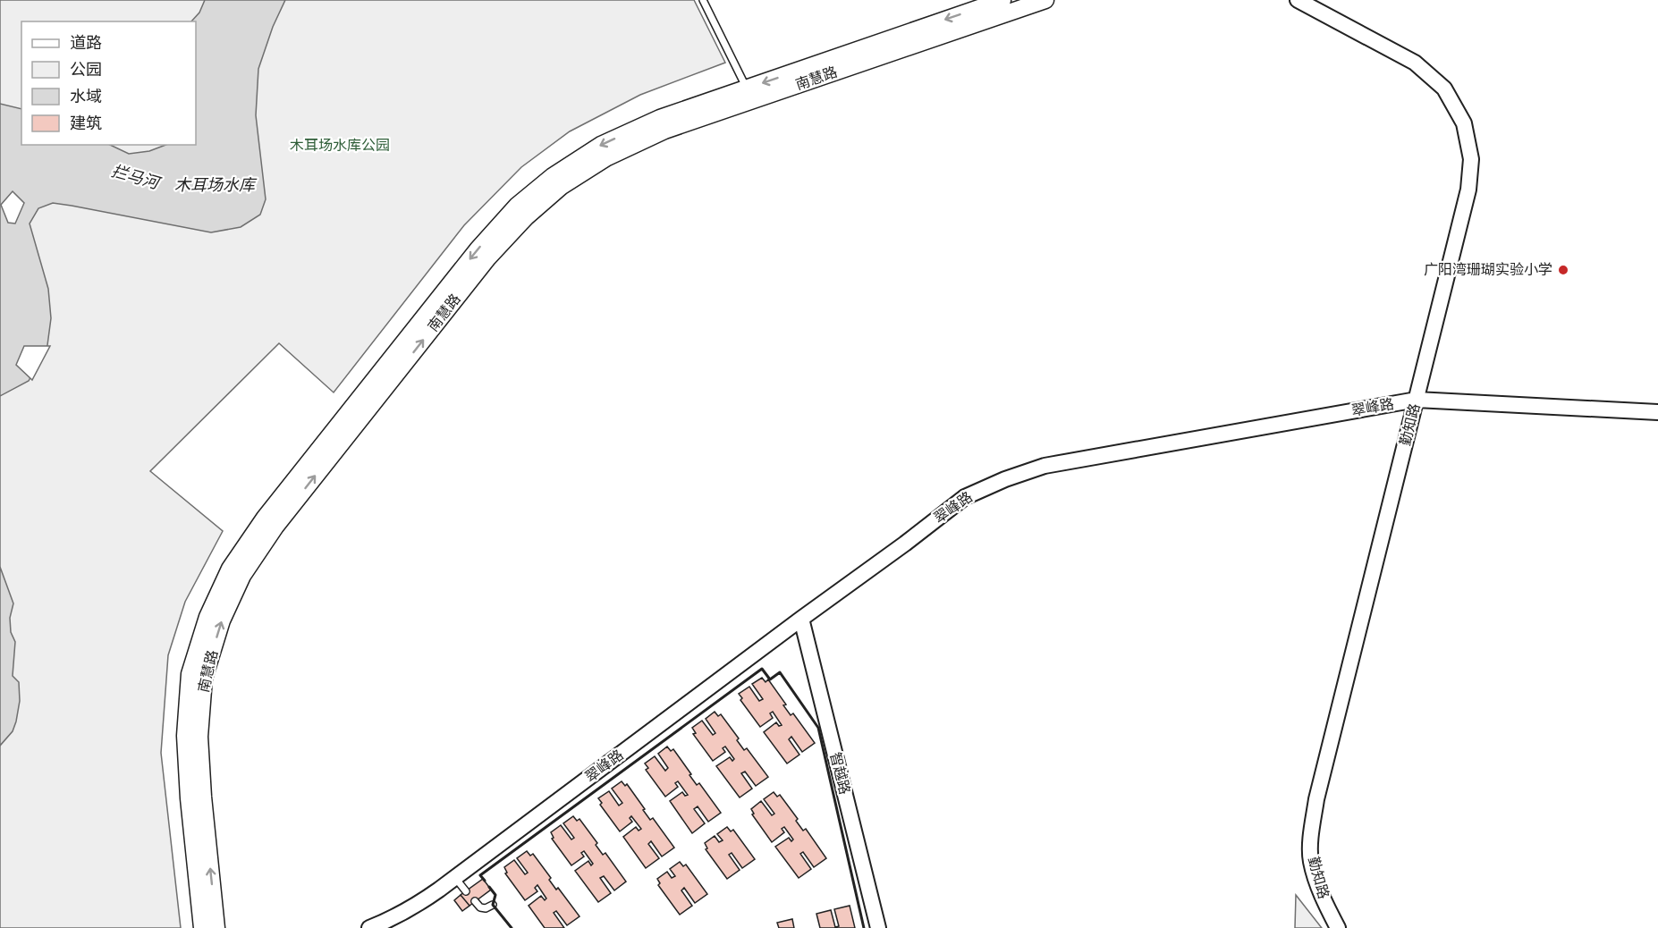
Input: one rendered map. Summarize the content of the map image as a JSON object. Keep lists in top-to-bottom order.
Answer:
{
  "streets": {
    "main road": ["南慧路"],
    "street": ["翠峰路", "勤知路", "智越路"]
  },
  "crossings": [
    ["翠峰路", "勤知路"],
    ["翠峰路", "智越路"]
  ],
  "water": ["拦马河", "木耳场水库"],
  "parks": ["木耳场水库公园"],
  "places": ["广阳湾珊瑚实验小学"],
  "legend": [
    "道路",
    "公园",
    "水域",
    "建筑"
  ]
}
